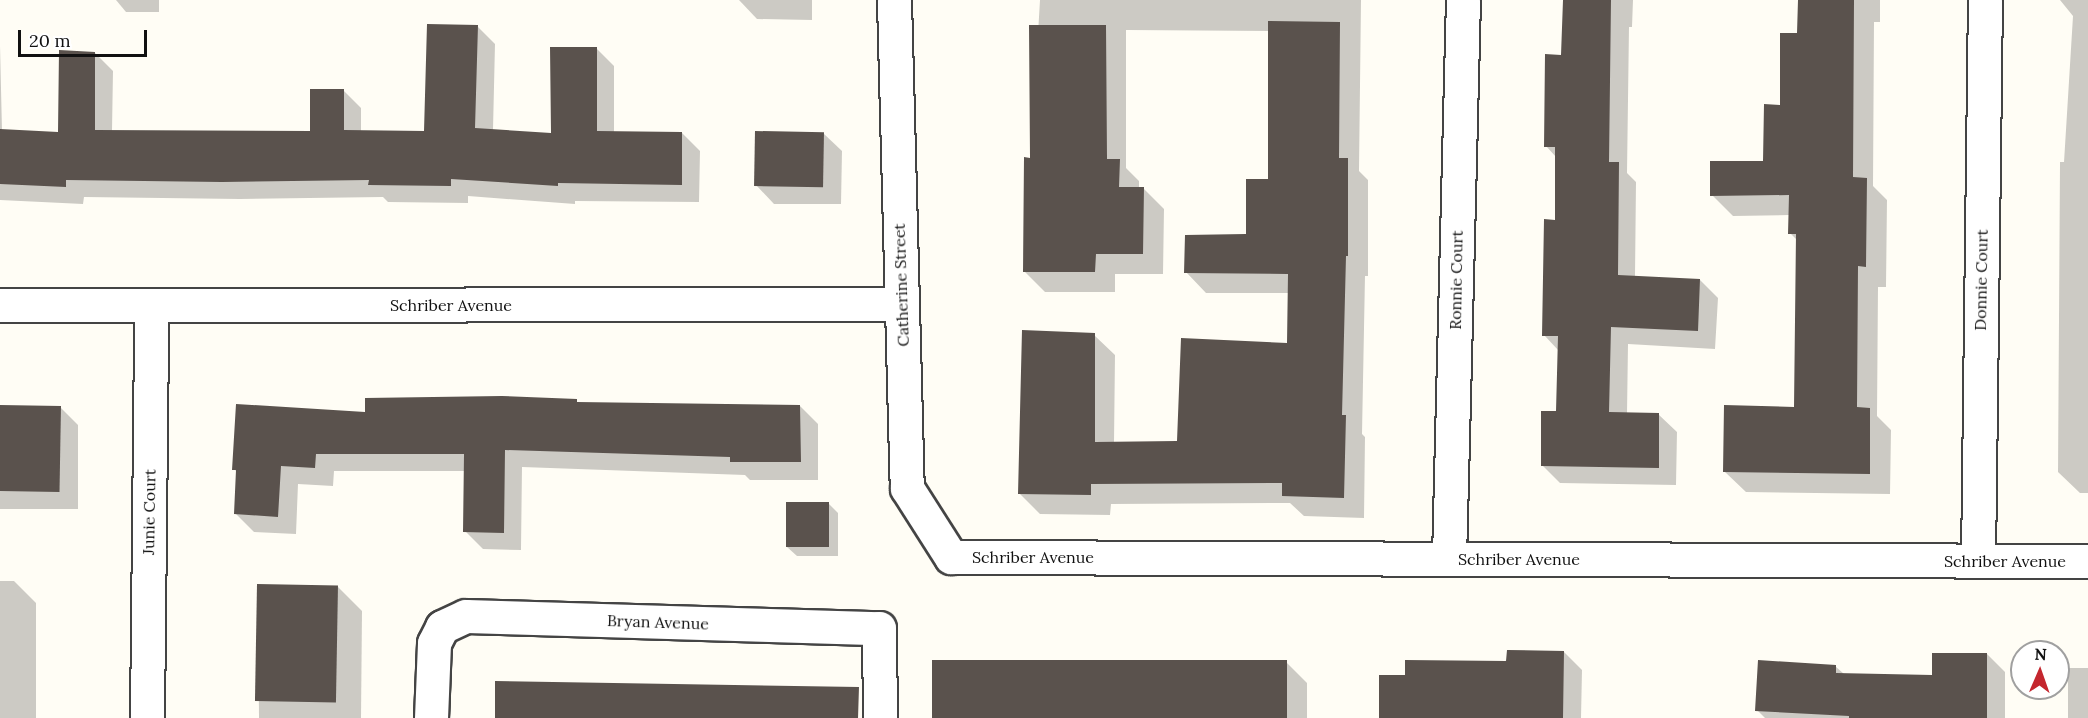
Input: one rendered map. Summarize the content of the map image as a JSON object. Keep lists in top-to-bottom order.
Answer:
{
  "streets": {
    "street": [
      "Ronnie Court",
      "Donnie Court",
      "Catherine Street",
      "Schriber Avenue",
      "Junie Court",
      "Bryan Avenue"
    ]
  },
  "crossings": [
    ["Ronnie Court", "Schriber Avenue"],
    ["Donnie Court", "Schriber Avenue"],
    ["Catherine Street", "Schriber Avenue"],
    ["Schriber Avenue", "Junie Court"]
  ],
  "scale_bar": "20 m",
  "north": "top"
}
